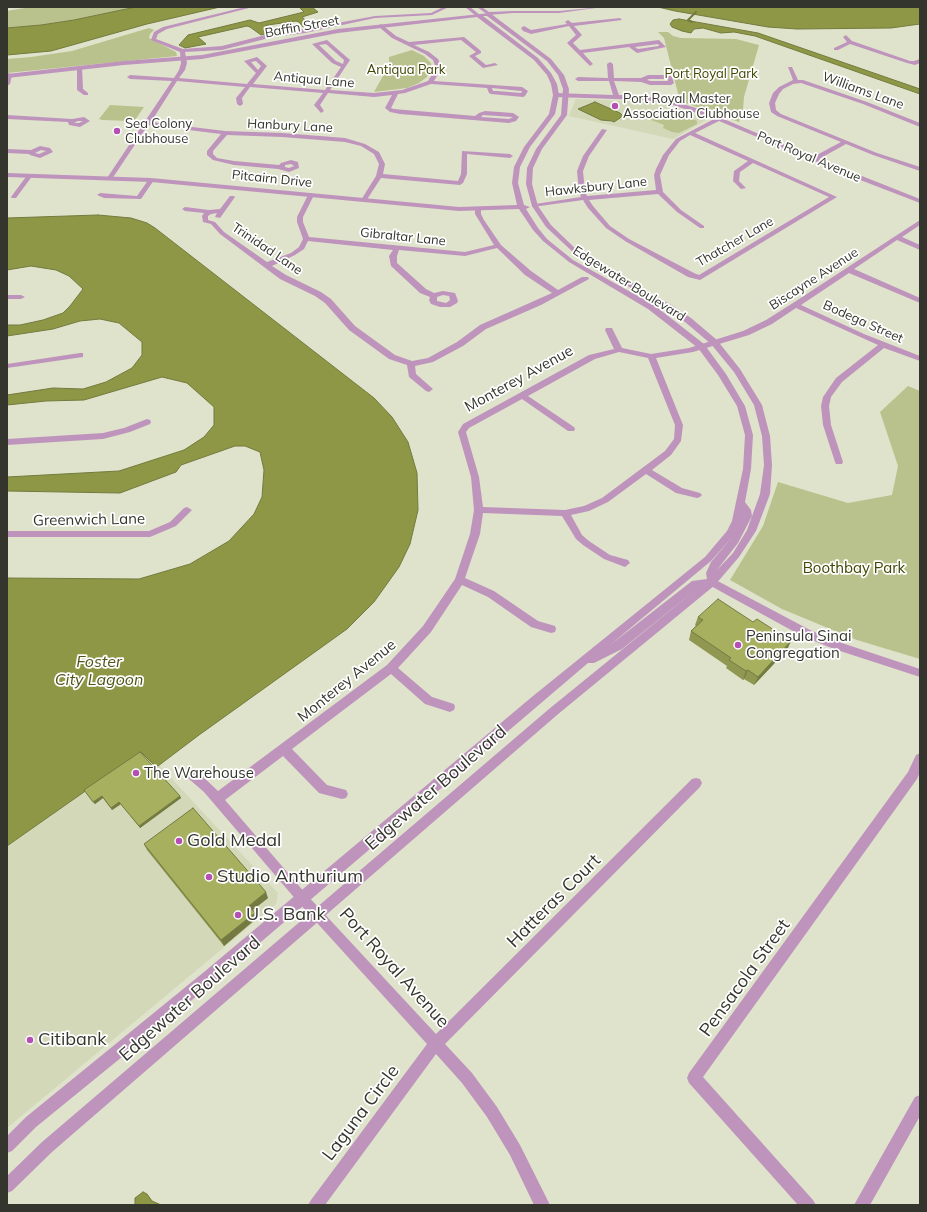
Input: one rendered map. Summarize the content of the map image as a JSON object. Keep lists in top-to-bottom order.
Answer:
{
  "streets": {
    "street": [
      "Baffin Street",
      "Antiqua Lane",
      "Williams Lane",
      "Hanbury Lane",
      "Port Royal Avenue",
      "Pitcairn Drive",
      "Hawksbury Lane",
      "Gibraltar Lane",
      "Thatcher Lane",
      "Trinidad Lane",
      "Biscayne Avenue",
      "Edgewater Boulevard",
      "Bodega Street",
      "Monterey Avenue",
      "Greenwich Lane",
      "Hatteras Court",
      "Pensacola Street",
      "Laguna Circle"
    ]
  },
  "crossings": [
    ["Baffin Street", "Edgewater Boulevard"],
    ["Port Royal Avenue", "Edgewater Boulevard"],
    ["Port Royal Avenue", "Monterey Avenue"],
    ["Port Royal Avenue", "Hatteras Court"],
    ["Port Royal Avenue", "Laguna Circle"],
    ["Pitcairn Drive", "Hawksbury Lane"],
    ["Pitcairn Drive", "Edgewater Boulevard"],
    ["Hawksbury Lane", "Thatcher Lane"],
    ["Hawksbury Lane", "Edgewater Boulevard"],
    ["Biscayne Avenue", "Edgewater Boulevard"],
    ["Biscayne Avenue", "Bodega Street"],
    ["Biscayne Avenue", "Monterey Avenue"],
    ["Edgewater Boulevard", "Monterey Avenue"],
    ["Hatteras Court", "Laguna Circle"]
  ],
  "water": ["Foster City Lagoon"],
  "parks": ["Antiqua Park", "Port Royal Park", "Boothbay Park"],
  "places": [
    "Port Royal Master Association Clubhouse",
    "Sea Colony Clubhouse",
    "Peninsula Sinai Congregation",
    "The Warehouse",
    "Gold Medal",
    "Studio Anthurium",
    "U.S. Bank",
    "Citibank"
  ]
}
